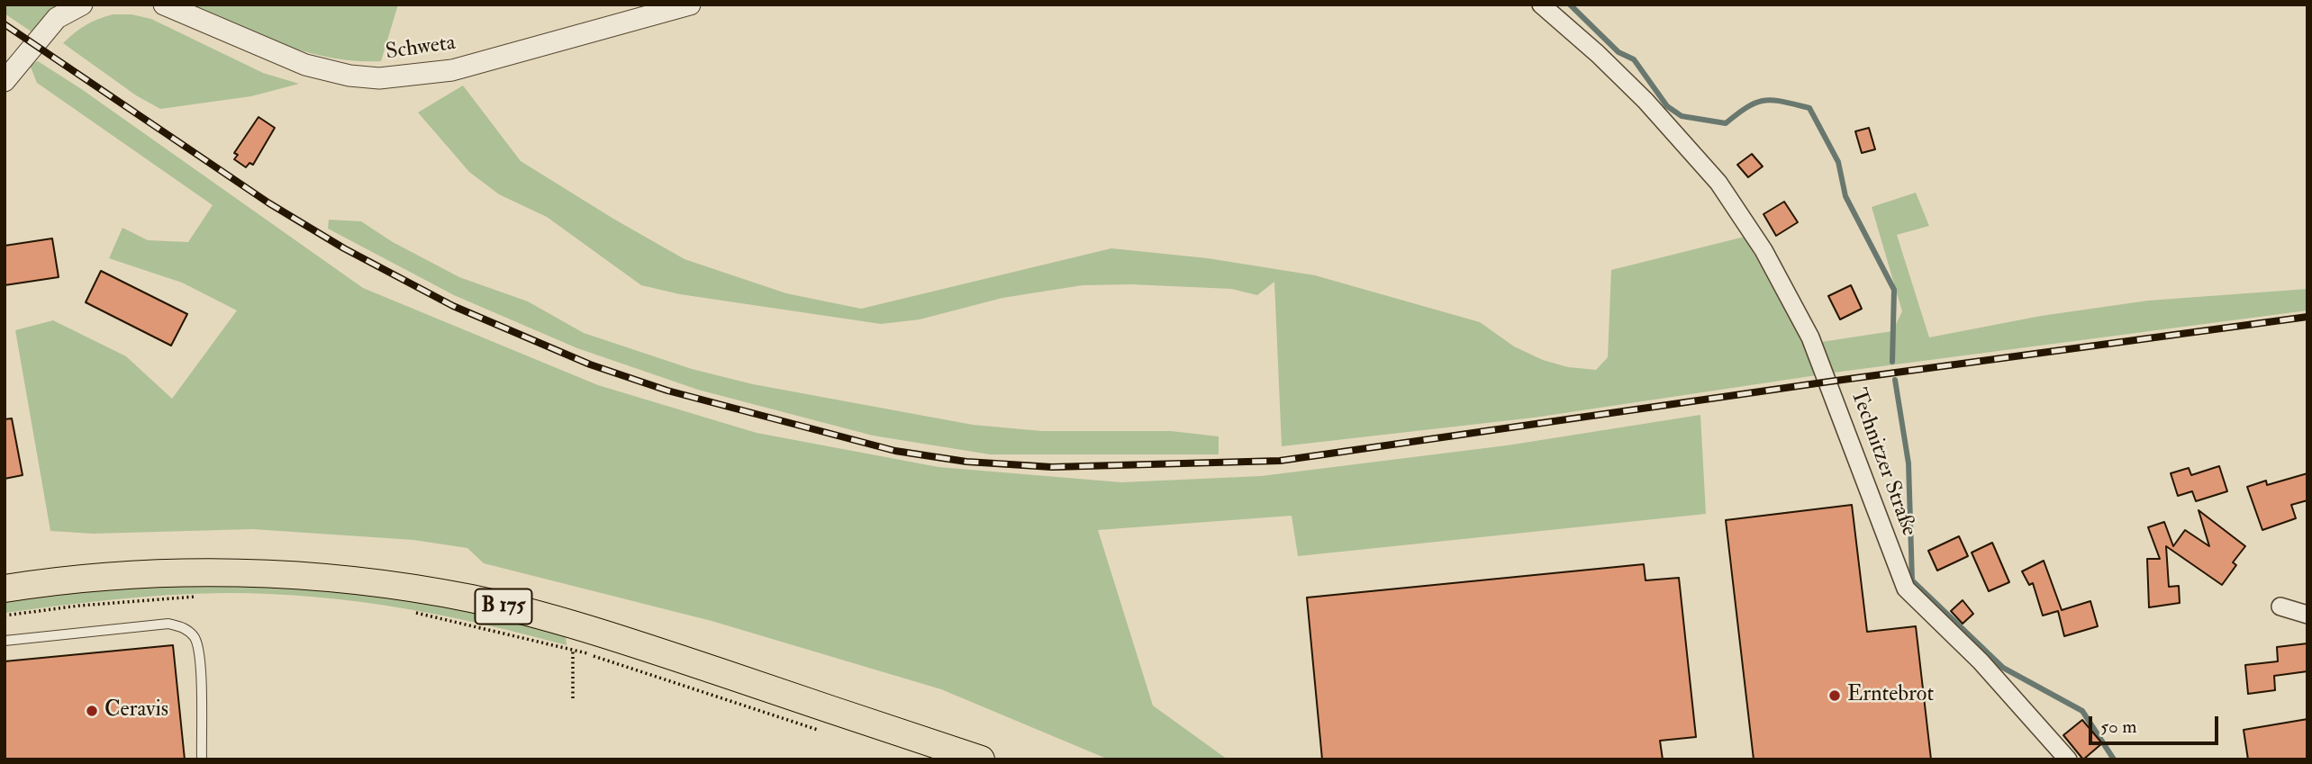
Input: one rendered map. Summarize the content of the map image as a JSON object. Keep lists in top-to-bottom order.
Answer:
{
  "streets": {
    "main road": ["B 175"],
    "street": ["Schweta", "Technitzer Straße"]
  },
  "places": ["Erntebrot", "Ceravis"],
  "scale_bar": "50 m"
}
